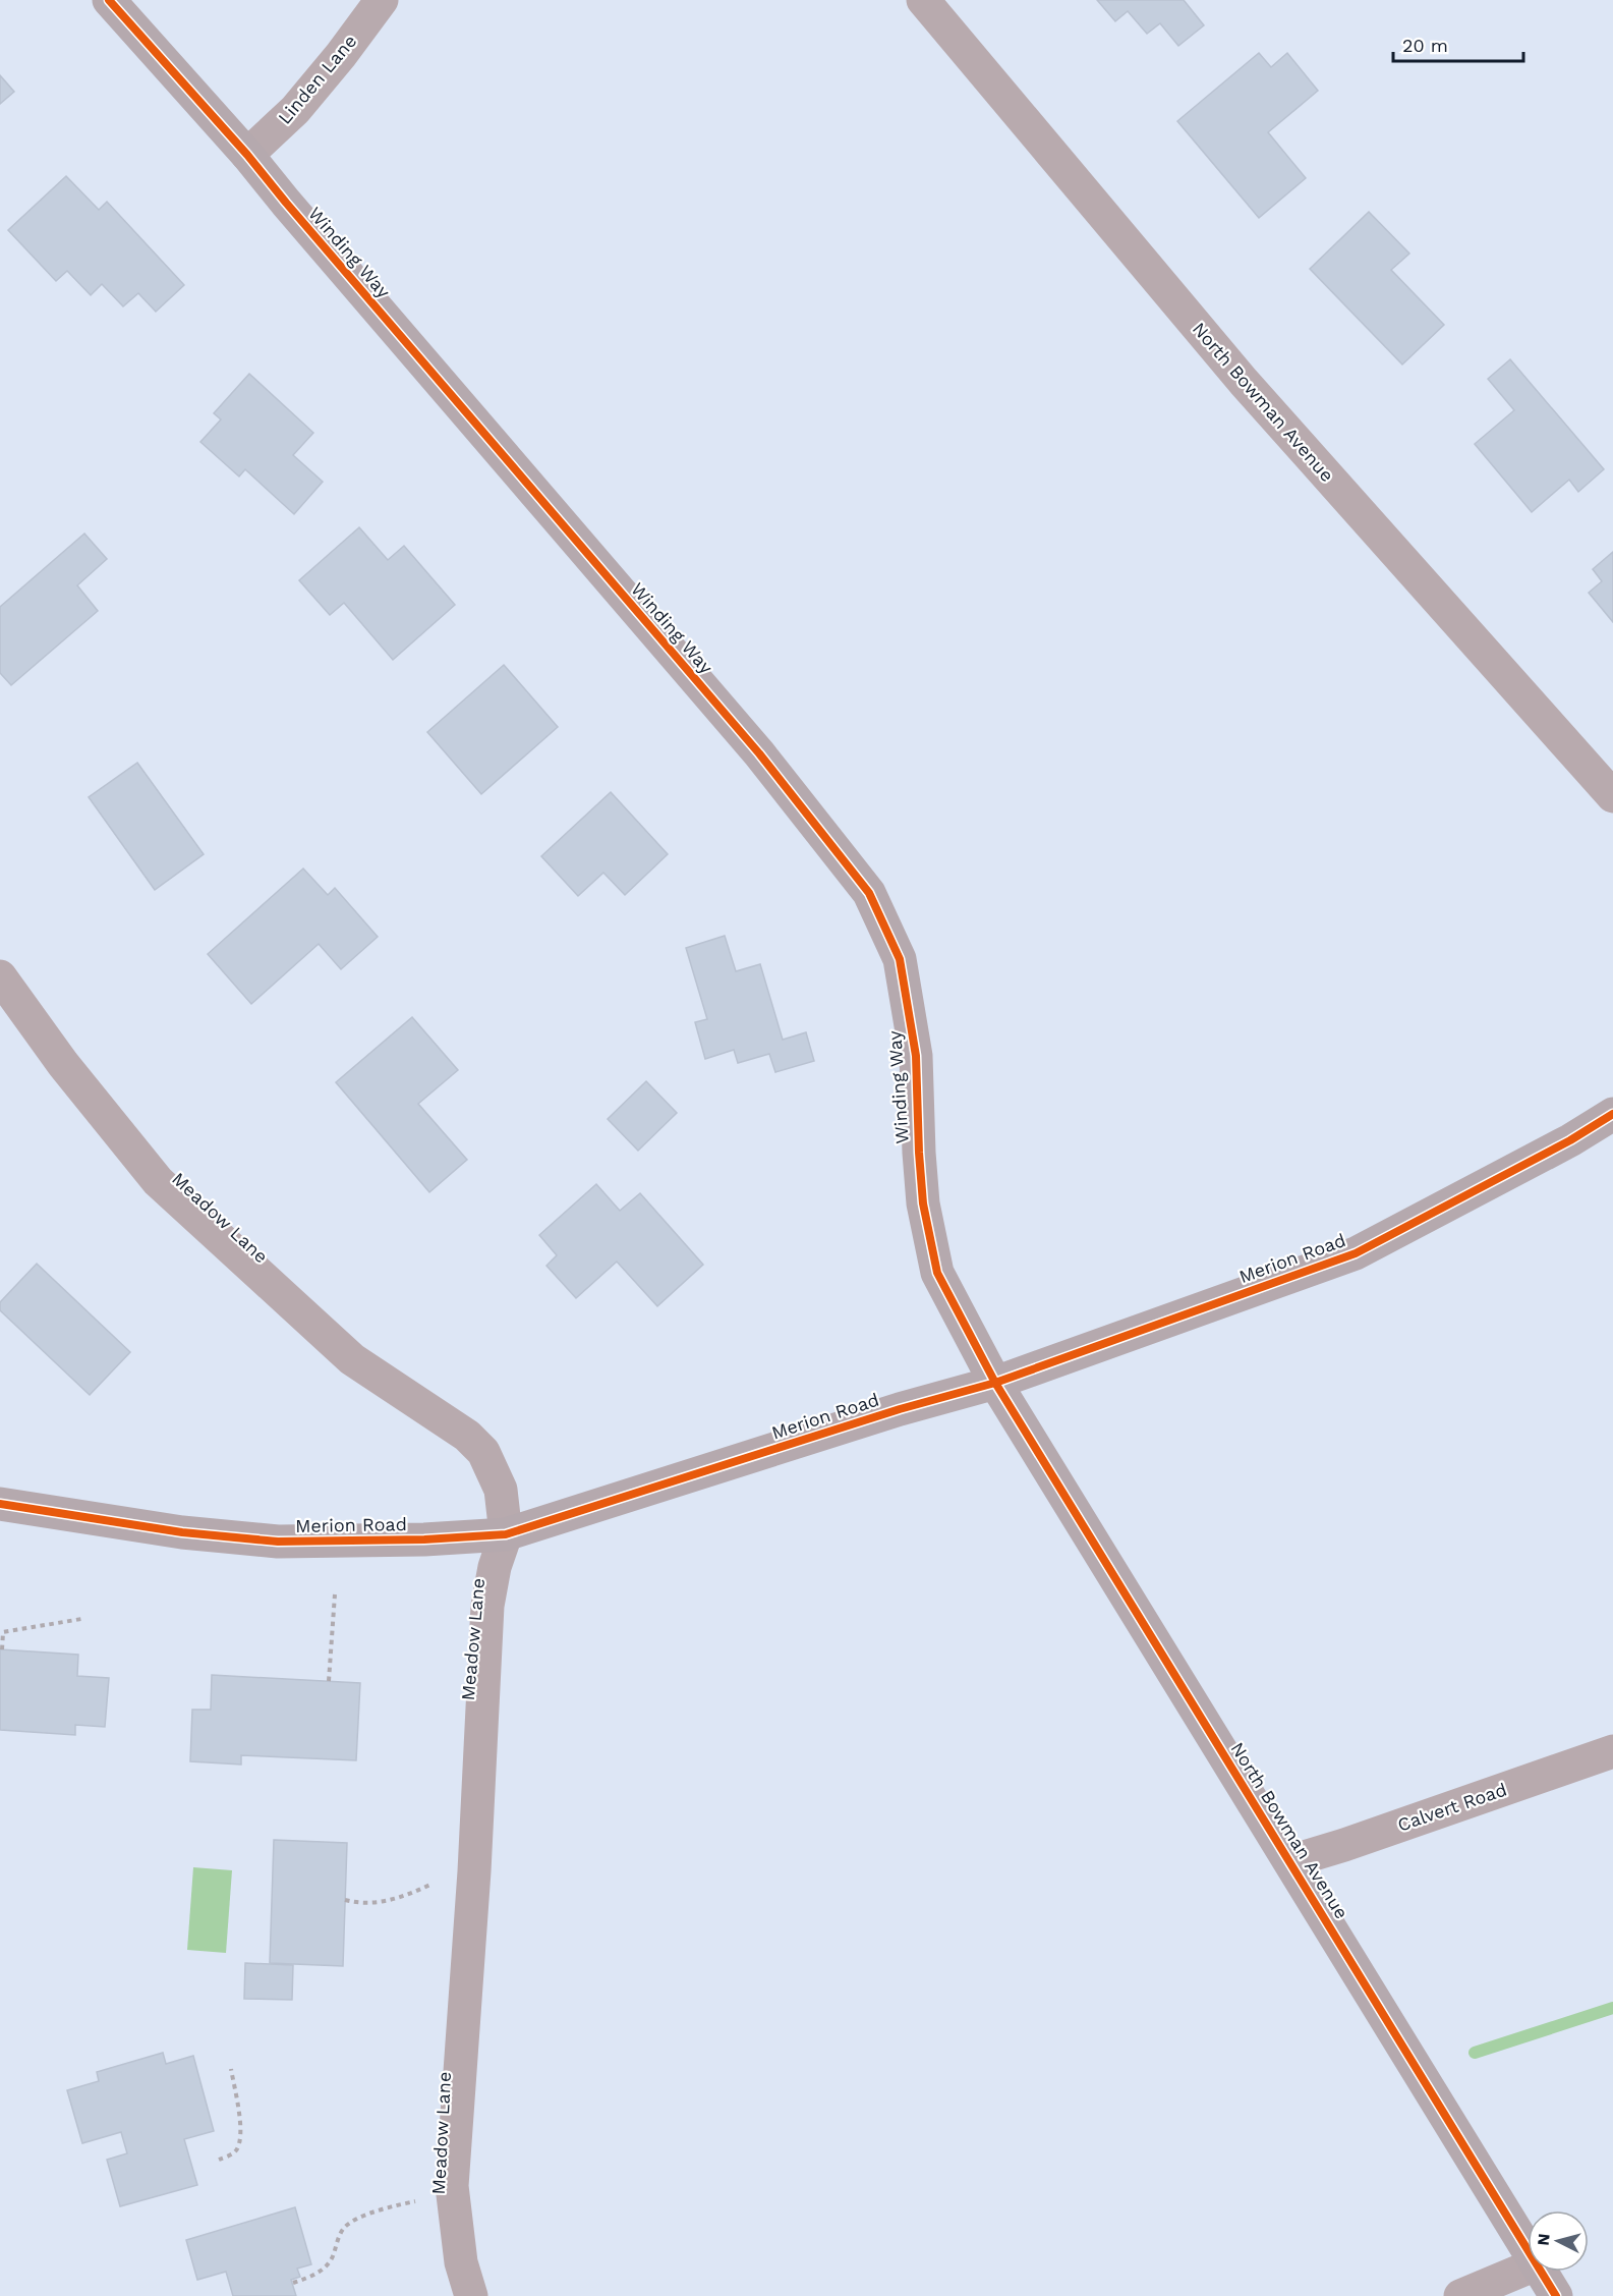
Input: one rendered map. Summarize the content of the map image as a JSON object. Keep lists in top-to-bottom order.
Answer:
{
  "streets": {
    "street": [
      "Linden Lane",
      "Winding Way",
      "North Bowman Avenue",
      "Meadow Lane",
      "Merion Road",
      "Calvert Road"
    ]
  },
  "crossings": [
    ["Linden Lane", "Winding Way"],
    ["Winding Way", "North Bowman Avenue"],
    ["Winding Way", "Merion Road"],
    ["North Bowman Avenue", "Merion Road"],
    ["North Bowman Avenue", "Calvert Road"],
    ["Meadow Lane", "Merion Road"]
  ],
  "scale_bar": "20 m",
  "north": "left"
}
